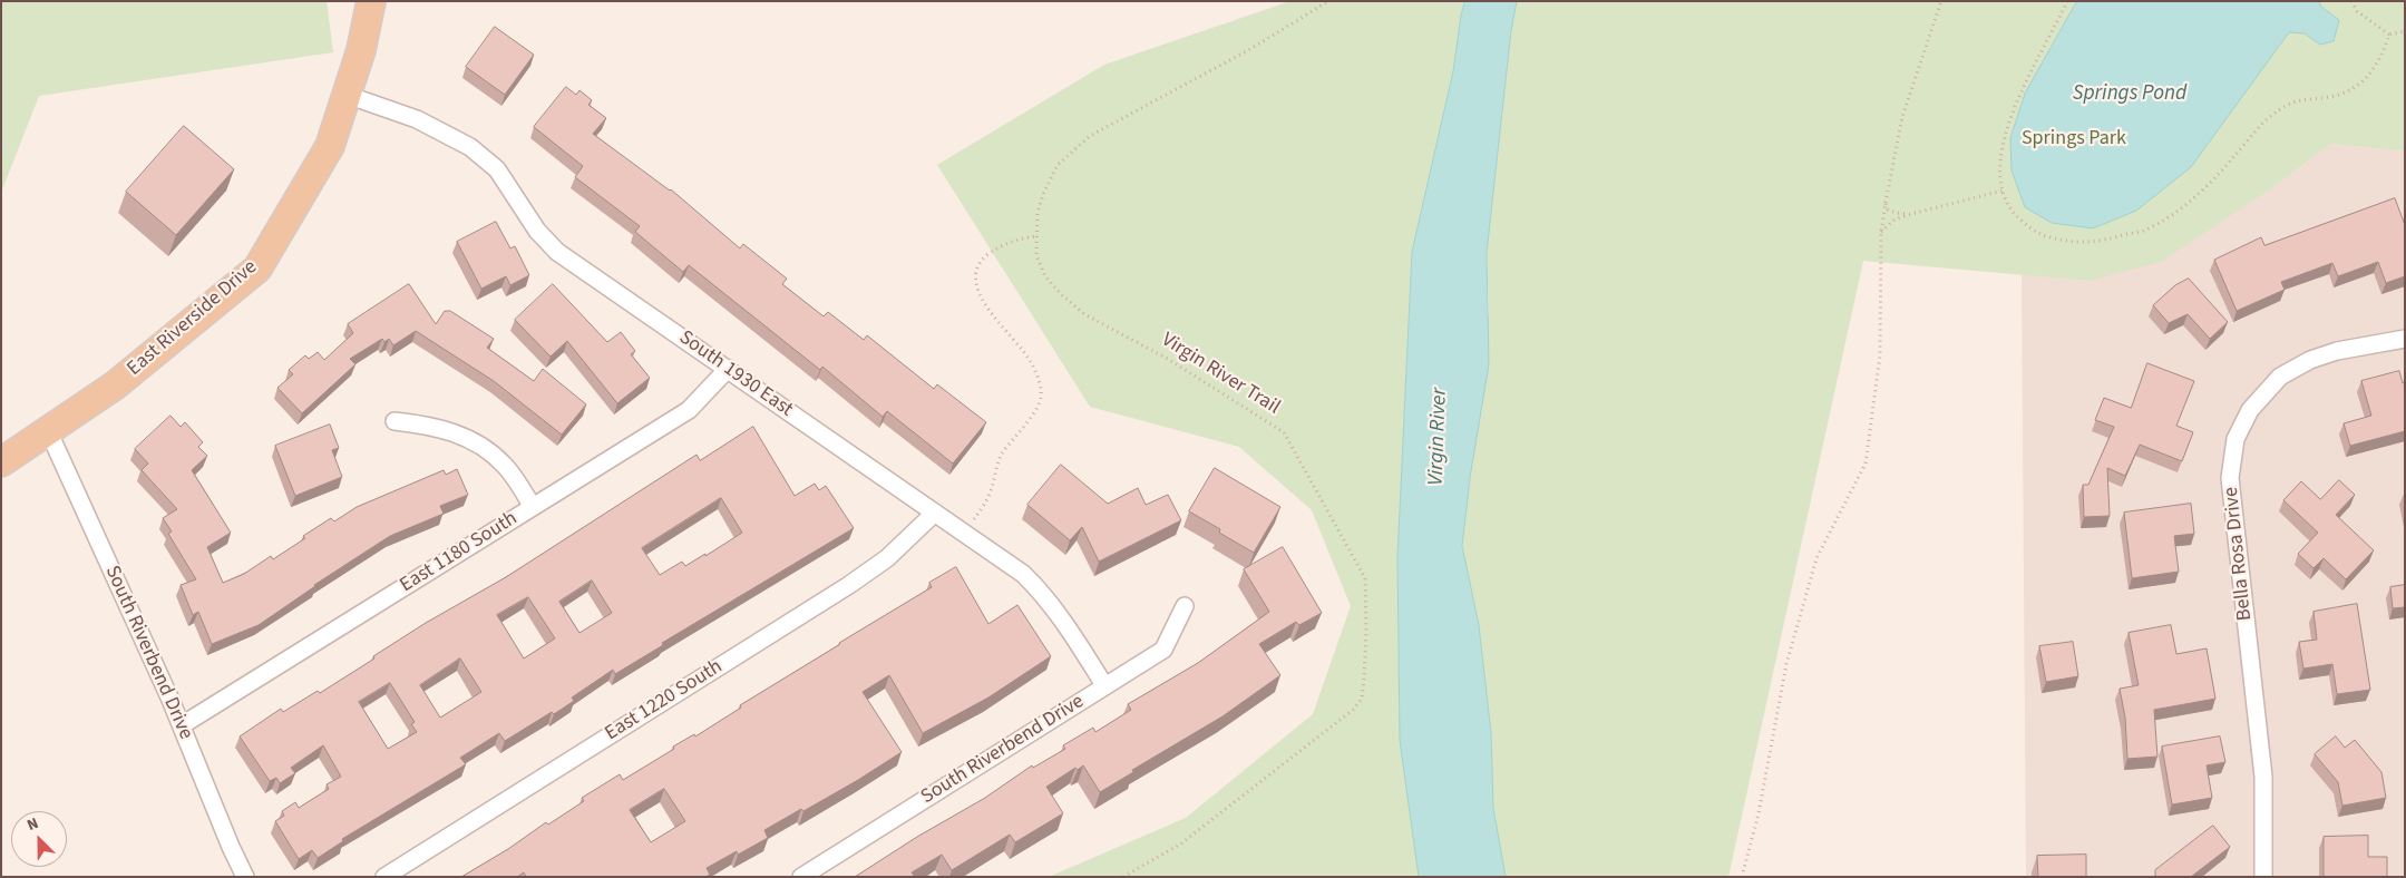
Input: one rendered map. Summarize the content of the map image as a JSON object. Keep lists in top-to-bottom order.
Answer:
{
  "streets": {
    "main road": ["East Riverside Drive"],
    "street": [
      "South 1930 East",
      "East 1180 South",
      "Bella Rosa Drive",
      "South Riverbend Drive",
      "East 1220 South"
    ],
    "path": ["Virgin River Trail"]
  },
  "crossings": [
    ["East Riverside Drive", "South 1930 East"],
    ["East Riverside Drive", "South Riverbend Drive"],
    ["South 1930 East", "East 1180 South"],
    ["South 1930 East", "South Riverbend Drive"],
    ["South 1930 East", "East 1220 South"],
    ["East 1180 South", "South Riverbend Drive"]
  ],
  "water": ["Springs Pond", "Virgin River"],
  "parks": ["Springs Park"],
  "north": "top left"
}
